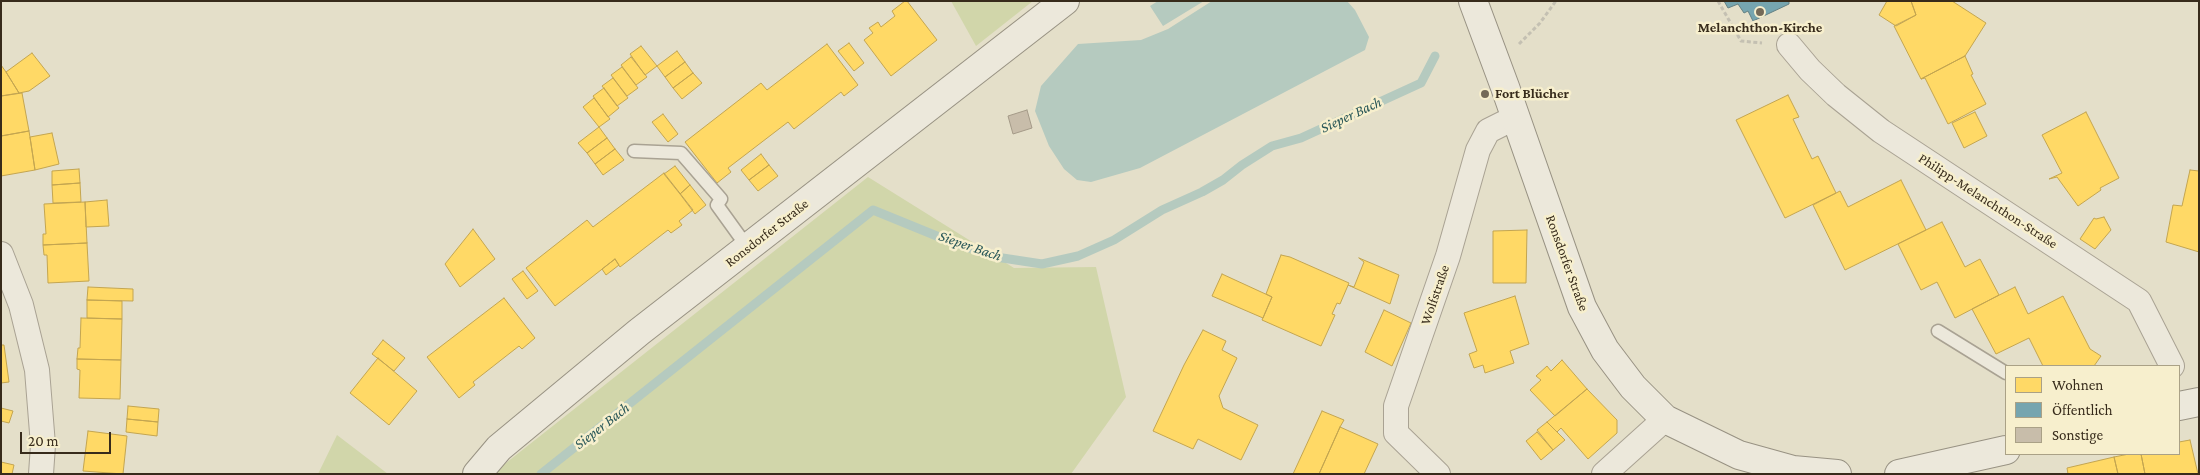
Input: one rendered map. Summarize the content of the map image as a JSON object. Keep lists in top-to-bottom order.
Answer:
{
  "streets": {
    "main road": ["Ronsdorfer Straße"],
    "street": ["Philipp-Melanchthon-Straße", "Wolfstraße"]
  },
  "crossings": [
    ["Ronsdorfer Straße", "Wolfstraße"]
  ],
  "water": ["Sieper Bach"],
  "places": ["Melanchthon-Kirche", "Fort Blücher"],
  "legend": ["Wohnen", "Öffentlich", "Sonstige"],
  "scale_bar": "20 m"
}
